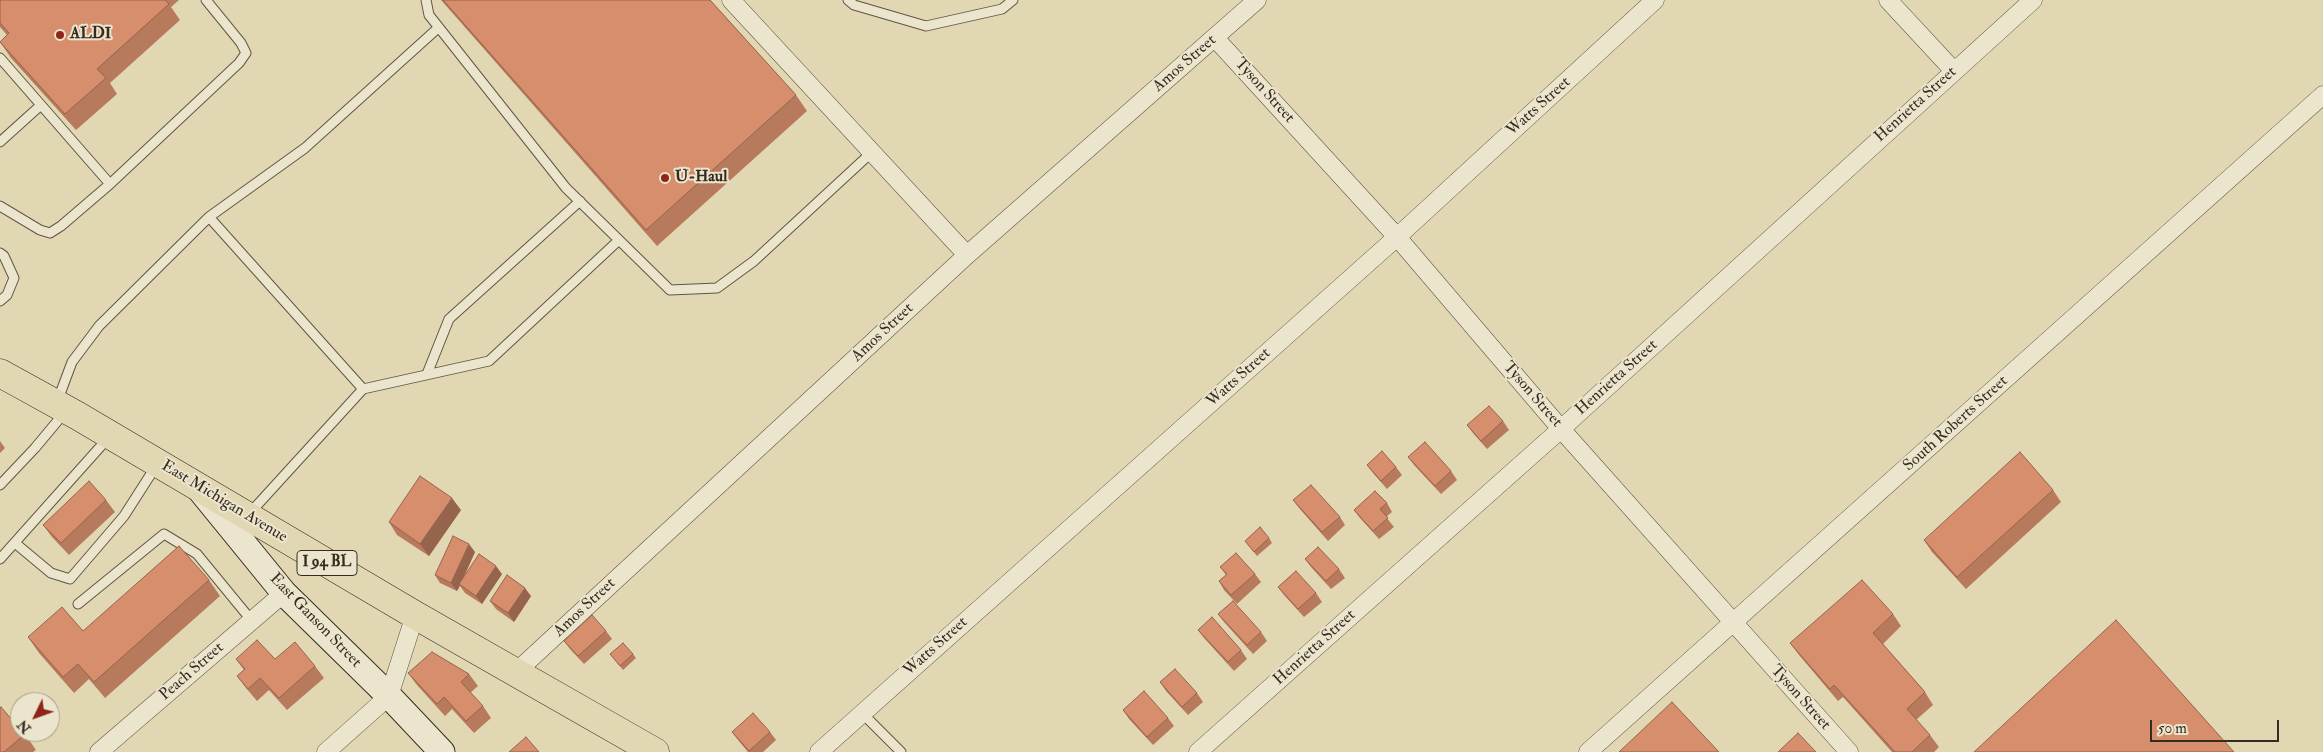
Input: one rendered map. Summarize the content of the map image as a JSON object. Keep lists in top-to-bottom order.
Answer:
{
  "streets": {
    "main road": ["East Michigan Avenue", "I 94 BL"],
    "street": [
      "Amos Street",
      "Tyson Street",
      "Henrietta Street",
      "Watts Street",
      "South Roberts Street",
      "East Ganson Street",
      "Peach Street"
    ]
  },
  "crossings": [
    ["Amos Street", "Tyson Street"],
    ["Amos Street", "East Michigan Avenue"],
    ["Tyson Street", "Henrietta Street"],
    ["Tyson Street", "Watts Street"],
    ["Tyson Street", "South Roberts Street"],
    ["East Michigan Avenue", "East Ganson Street"],
    ["East Ganson Street", "Peach Street"]
  ],
  "places": ["ALDI", "U-Haul"],
  "scale_bar": "50 m",
  "north": "bottom left"
}
